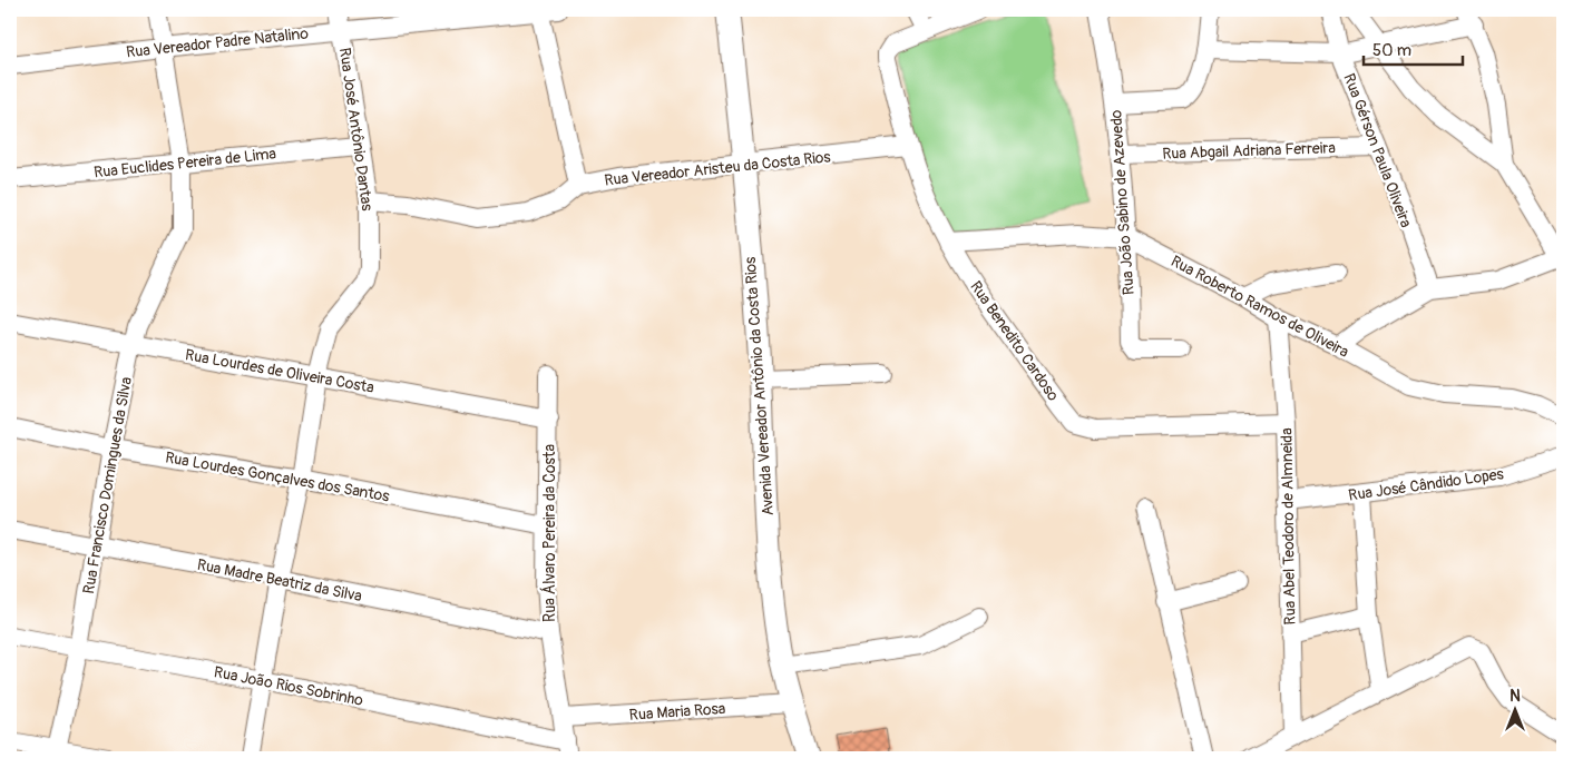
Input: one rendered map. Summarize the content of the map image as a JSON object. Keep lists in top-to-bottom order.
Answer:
{
  "streets": {
    "main road": ["Avenida Vereador Antônio da Costa Rios"],
    "street": [
      "Rua Vereador Padre Natalino",
      "Rua José Antônio Dantas",
      "Rua Abgail Adriana Ferreira",
      "Rua Gérson Paula Oliveira",
      "Rua Euclides Pereira de Lima",
      "Rua Vereador Aristeu da Costa Rios",
      "Rua João Sabino de Azevedo",
      "Rua Roberto Ramos de Oliveira",
      "Rua Benedito Cardoso",
      "Rua Lourdes de Oliveira Costa",
      "Rua Lourdes Gonçalves dos Santos",
      "Rua José Cândido Lopes",
      "Rua Francisco Domingues da Silva",
      "Rua Abel Teodoro de Almneida",
      "Rua Álvaro Pereira da Costa",
      "Rua Madre Beatriz da Silva",
      "Rua João Rios Sobrinho",
      "Rua Maria Rosa"
    ]
  },
  "crossings": [
    ["Rua Vereador Padre Natalino", "Rua José Antônio Dantas"],
    ["Rua José Antônio Dantas", "Rua Euclides Pereira de Lima"],
    ["Rua José Antônio Dantas", "Rua Vereador Aristeu da Costa Rios"],
    ["Rua José Antônio Dantas", "Rua Lourdes de Oliveira Costa"],
    ["Rua Abgail Adriana Ferreira", "Rua Gérson Paula Oliveira"],
    ["Rua Abgail Adriana Ferreira", "Rua João Sabino de Azevedo"],
    ["Rua Euclides Pereira de Lima", "Rua Francisco Domingues da Silva"],
    ["Rua Vereador Aristeu da Costa Rios", "Rua Benedito Cardoso"],
    ["Rua Vereador Aristeu da Costa Rios", "Avenida Vereador Antônio da Costa Rios"],
    ["Rua João Sabino de Azevedo", "Rua Roberto Ramos de Oliveira"],
    ["Rua Roberto Ramos de Oliveira", "Rua Benedito Cardoso"],
    ["Rua Roberto Ramos de Oliveira", "Rua Abel Teodoro de Almneida"],
    ["Rua Benedito Cardoso", "Rua Abel Teodoro de Almneida"],
    ["Rua Lourdes de Oliveira Costa", "Rua Francisco Domingues da Silva"],
    ["Rua Lourdes de Oliveira Costa", "Rua Álvaro Pereira da Costa"],
    ["Avenida Vereador Antônio da Costa Rios", "Rua Maria Rosa"],
    ["Rua Lourdes Gonçalves dos Santos", "Rua Francisco Domingues da Silva"],
    ["Rua Lourdes Gonçalves dos Santos", "Rua Álvaro Pereira da Costa"],
    ["Rua José Cândido Lopes", "Rua Abel Teodoro de Almneida"],
    ["Rua Francisco Domingues da Silva", "Rua Madre Beatriz da Silva"],
    ["Rua Francisco Domingues da Silva", "Rua João Rios Sobrinho"],
    ["Rua Álvaro Pereira da Costa", "Rua Madre Beatriz da Silva"],
    ["Rua Álvaro Pereira da Costa", "Rua João Rios Sobrinho"],
    ["Rua Álvaro Pereira da Costa", "Rua Maria Rosa"]
  ],
  "scale_bar": "50 m",
  "north": "top"
}
